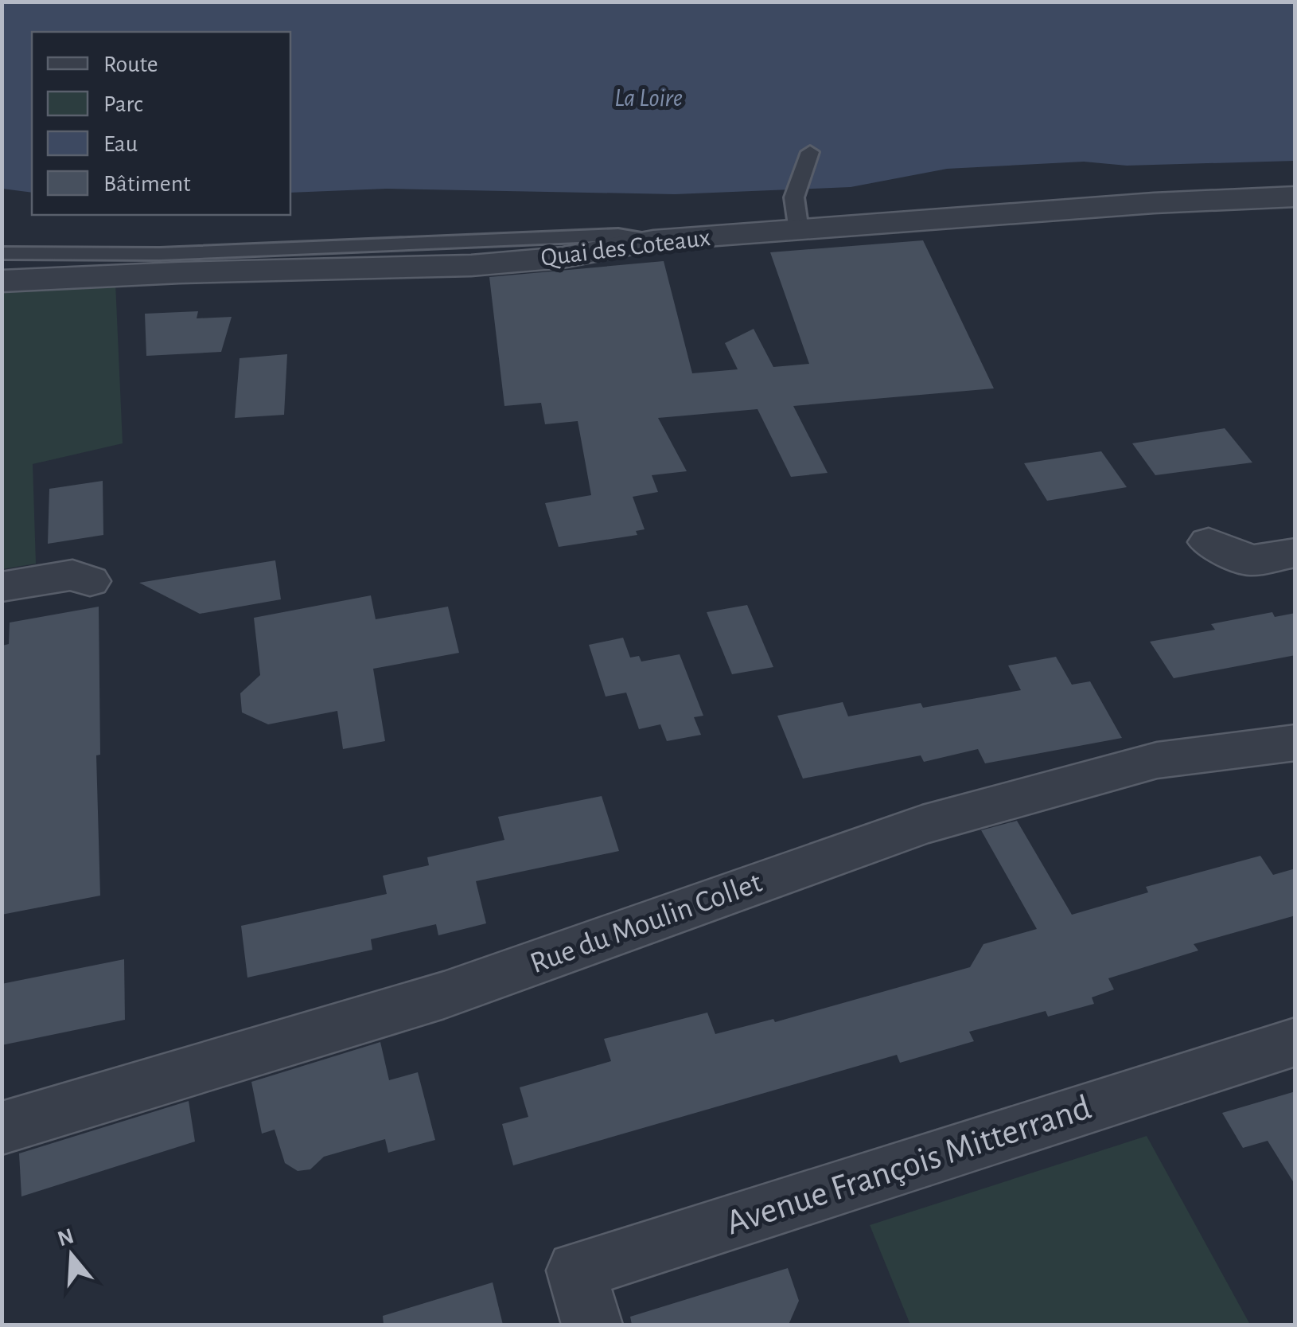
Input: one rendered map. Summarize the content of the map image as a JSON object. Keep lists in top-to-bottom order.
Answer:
{
  "streets": {
    "street": ["Quai des Coteaux", "Rue du Moulin Collet", "Avenue François Mitterrand"]
  },
  "water": ["La Loire"],
  "legend": [
    "Route",
    "Parc",
    "Eau",
    "Bâtiment"
  ],
  "north": "top"
}
